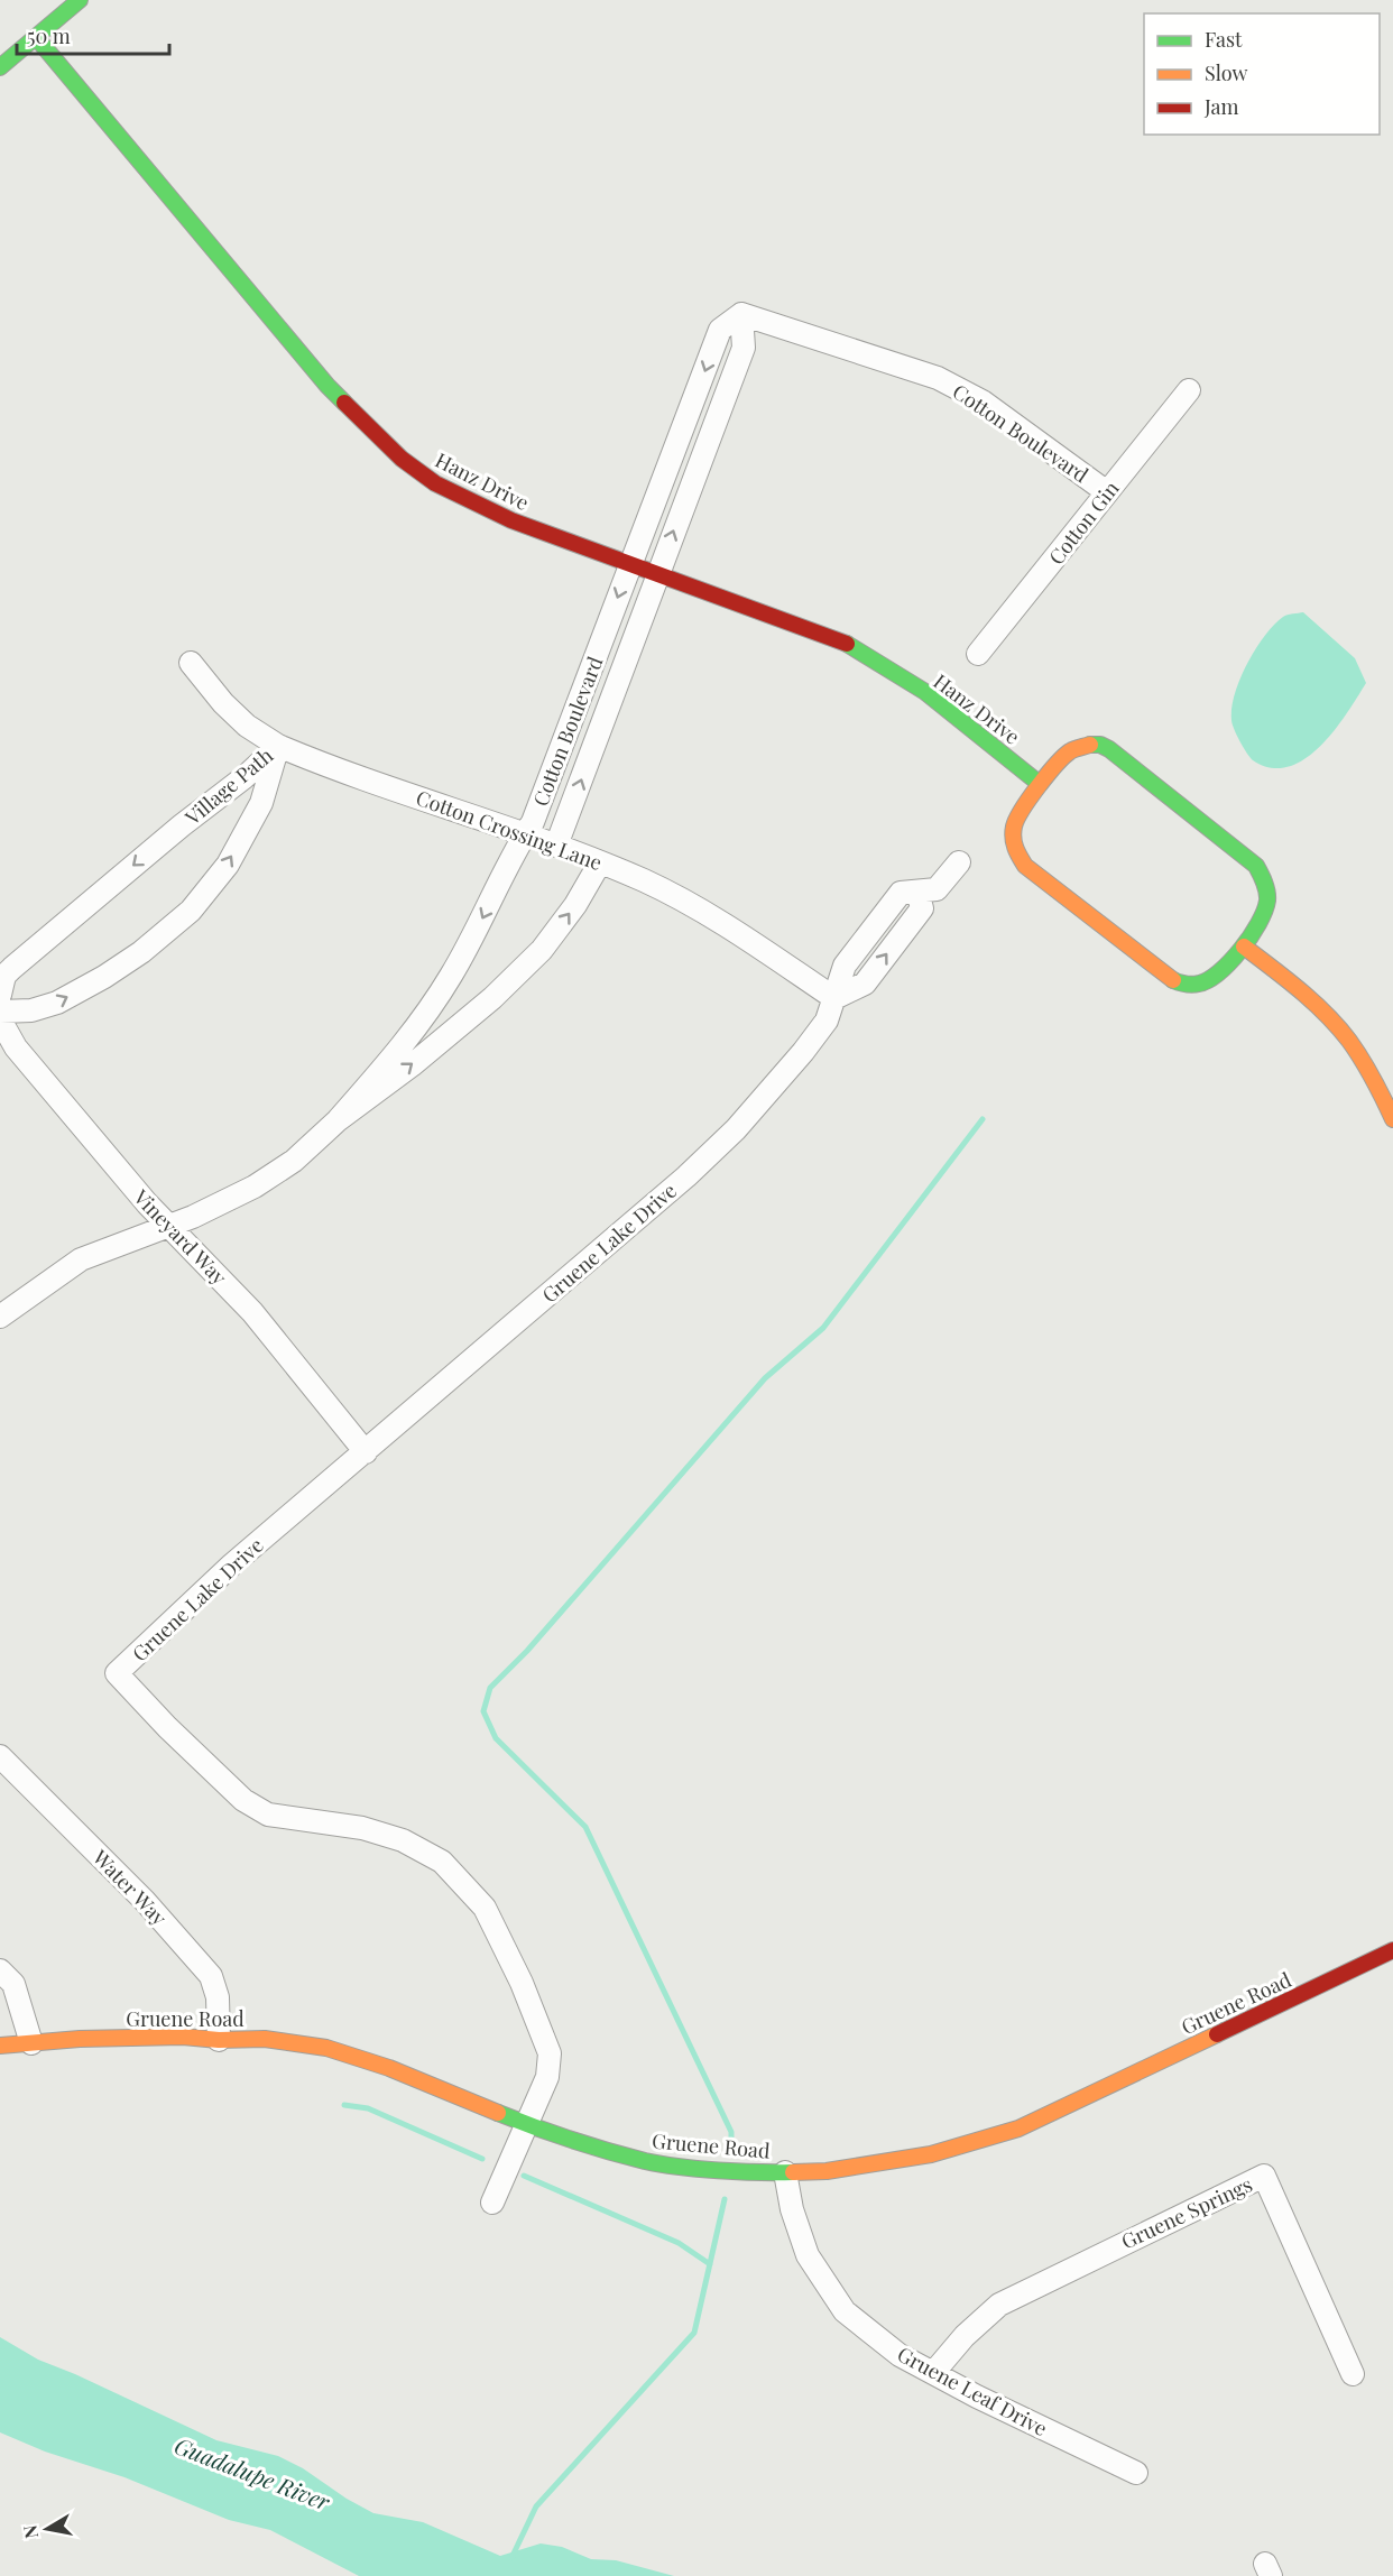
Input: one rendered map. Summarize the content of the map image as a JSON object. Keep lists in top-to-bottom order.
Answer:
{
  "streets": {
    "street": [
      "Cotton Boulevard",
      "Hanz Drive",
      "Cotton Gin",
      "Village Path",
      "Cotton Crossing Lane",
      "Vineyard Way",
      "Gruene Lake Drive",
      "Water Way",
      "Gruene Road",
      "Gruene Springs",
      "Gruene Leaf Drive"
    ]
  },
  "crossings": [
    ["Cotton Boulevard", "Hanz Drive"],
    ["Cotton Boulevard", "Cotton Gin"],
    ["Cotton Boulevard", "Cotton Crossing Lane"],
    ["Cotton Boulevard", "Vineyard Way"],
    ["Village Path", "Cotton Crossing Lane"],
    ["Cotton Crossing Lane", "Gruene Lake Drive"],
    ["Vineyard Way", "Gruene Lake Drive"],
    ["Gruene Lake Drive", "Gruene Road"],
    ["Water Way", "Gruene Road"],
    ["Gruene Road", "Gruene Leaf Drive"],
    ["Gruene Springs", "Gruene Leaf Drive"]
  ],
  "water": ["Guadalupe River"],
  "legend": ["Fast", "Slow", "Jam"],
  "scale_bar": "50 m",
  "north": "left"
}
